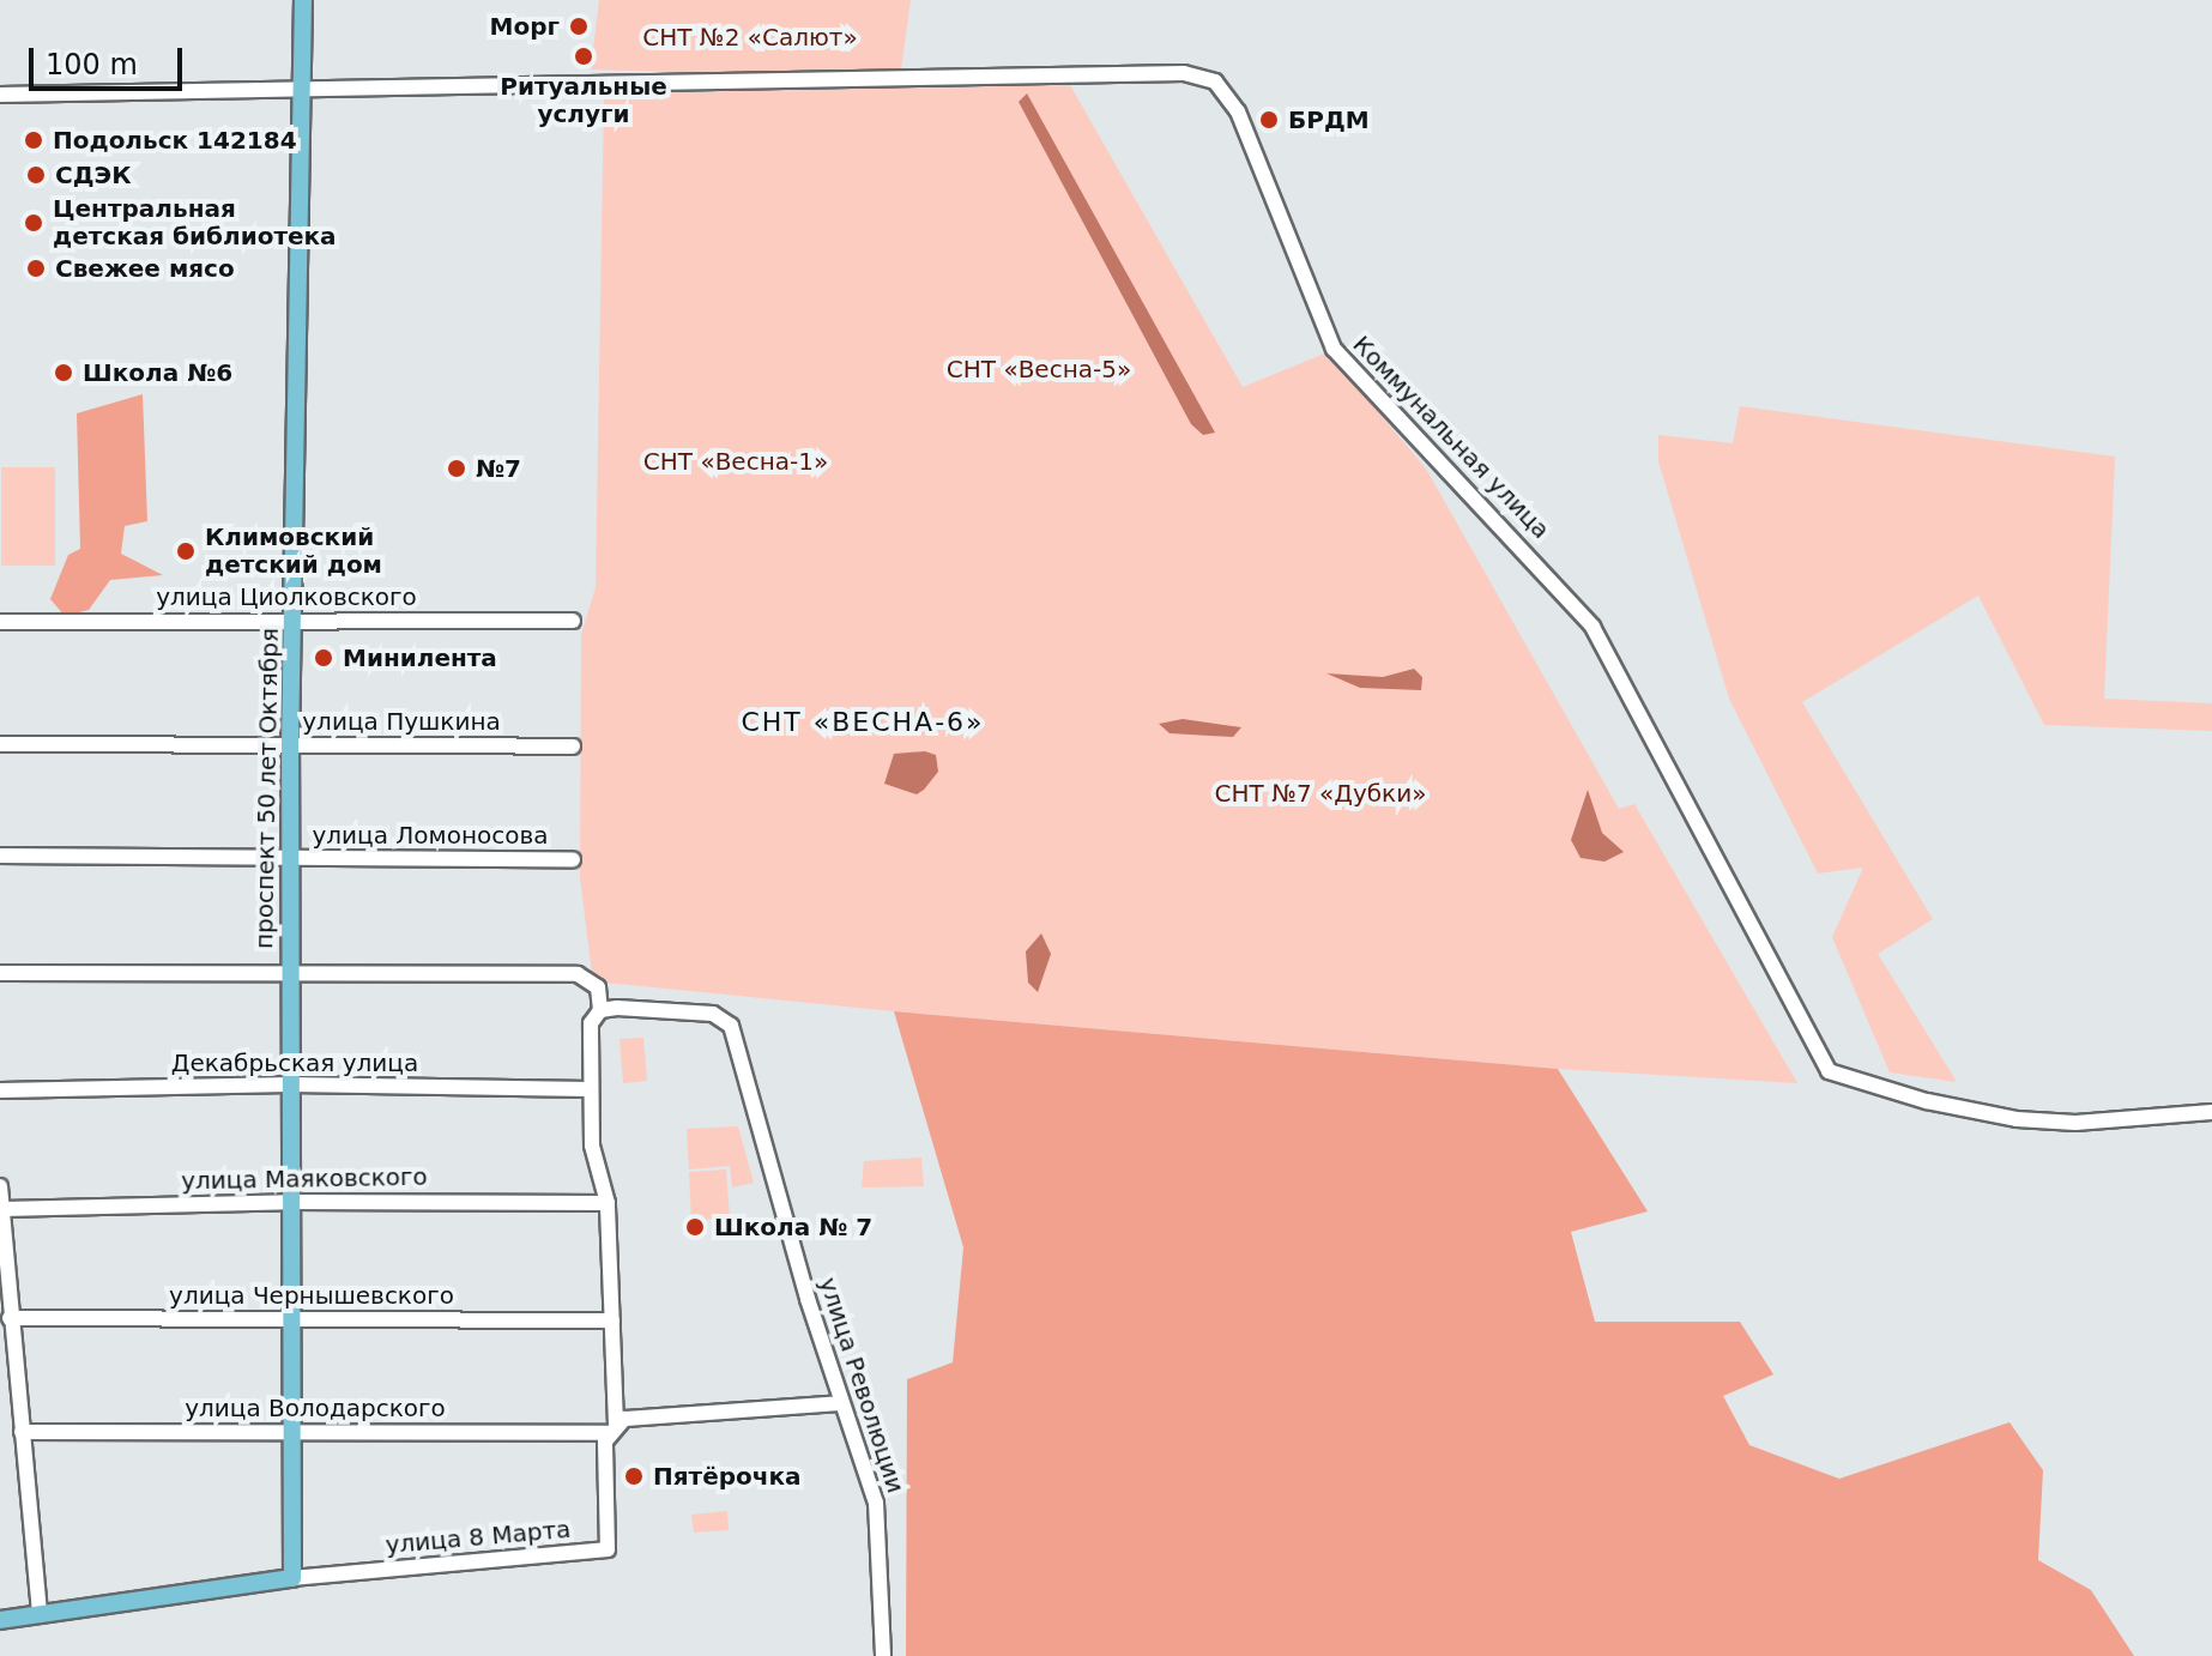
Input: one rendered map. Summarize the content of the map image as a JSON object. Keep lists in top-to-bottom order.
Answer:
{
  "streets": {
    "main road": ["проспект 50 лет Октября", "улица 8 Марта"],
    "street": [
      "Коммунальная улица",
      "улица Циолковского",
      "улица Пушкина",
      "улица Ломоносова",
      "Декабрьская улица",
      "улица Маяковского",
      "улица Чернышевского",
      "улица Революции",
      "улица Володарского"
    ]
  },
  "crossings": [
    ["Коммунальная улица", "проспект 50 лет Октября"],
    ["улица Циолковского", "проспект 50 лет Октября"],
    ["улица Пушкина", "проспект 50 лет Октября"],
    ["проспект 50 лет Октября", "улица Ломоносова"],
    ["проспект 50 лет Октября", "Декабрьская улица"],
    ["проспект 50 лет Октября", "улица Маяковского"],
    ["проспект 50 лет Октября", "улица Чернышевского"],
    ["проспект 50 лет Октября", "улица Володарского"],
    ["проспект 50 лет Октября", "улица 8 Марта"],
    ["улица Володарского", "улица 8 Марта"]
  ],
  "districts": ["СНТ «ВЕСНА-6»"],
  "parks": [
    "СНТ №2 «Салют»",
    "СНТ «Весна-5»",
    "СНТ «Весна-1»",
    "СНТ №7 «Дубки»"
  ],
  "places": [
    "Морг",
    "Ритуальные услуги",
    "БРДМ",
    "Подольск 142184",
    "СДЭК",
    "Центральная детская библиотека",
    "Свежее мясо",
    "Школа №6",
    "№7",
    "Климовский детский дом",
    "Минилента",
    "Школа № 7",
    "Пятёрочка"
  ],
  "scale_bar": "100 m"
}
